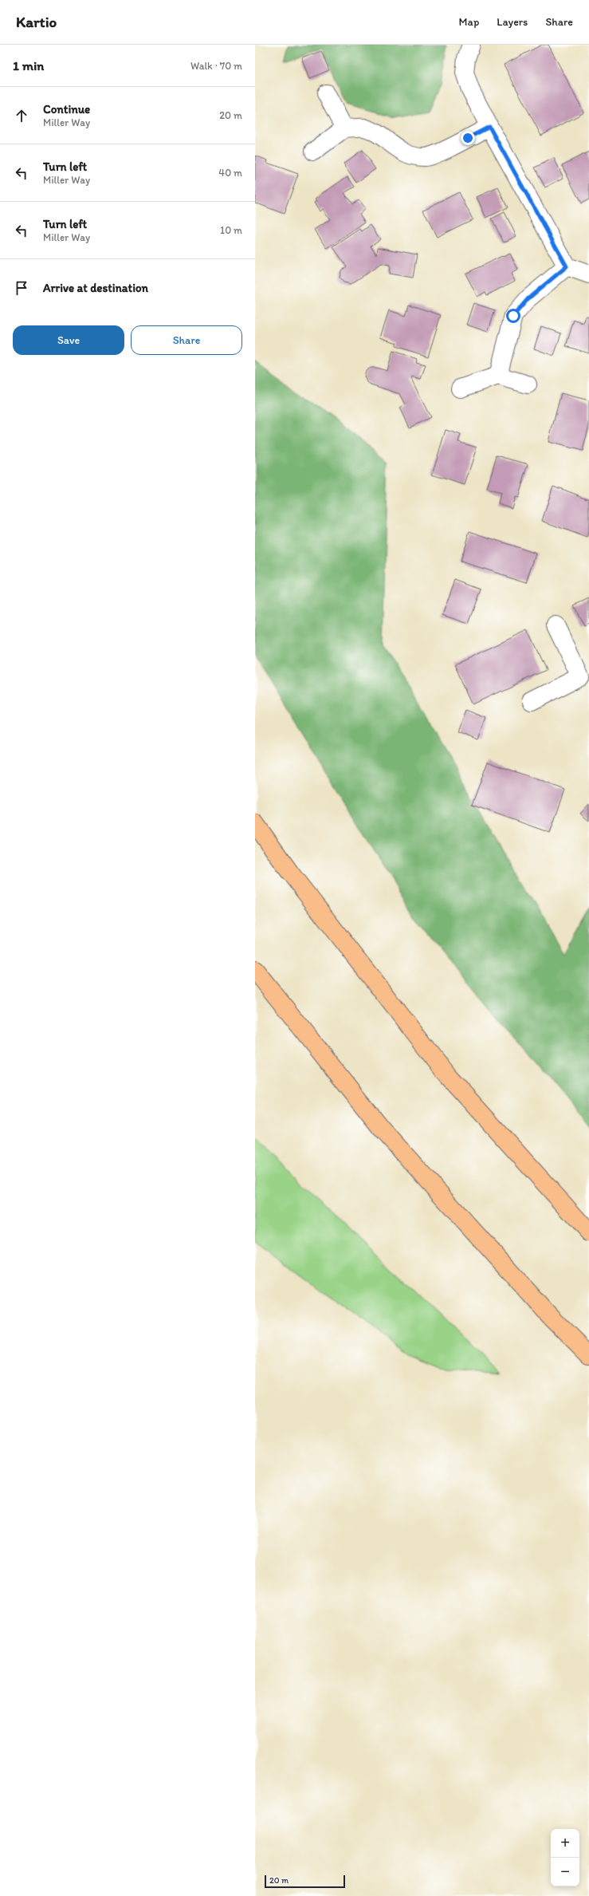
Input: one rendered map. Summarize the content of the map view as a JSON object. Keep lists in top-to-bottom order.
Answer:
{
  "scale_bar": "20 m",
  "page": {
    "header": "Kartio",
    "nav": ["Map", "Layers", "Share"],
    "heading": ["1 min", "Walk · 70 m"],
    "list": [
      ["Continue", "Miller Way", "20 m"],
      ["Turn left", "Miller Way", "40 m"],
      ["Turn left", "Miller Way", "10 m"],
      "Arrive at destination"
    ],
    "buttons": ["Save", "Share"],
    "map_buttons": ["+", "−"],
    "scale": "20 m"
  }
}
